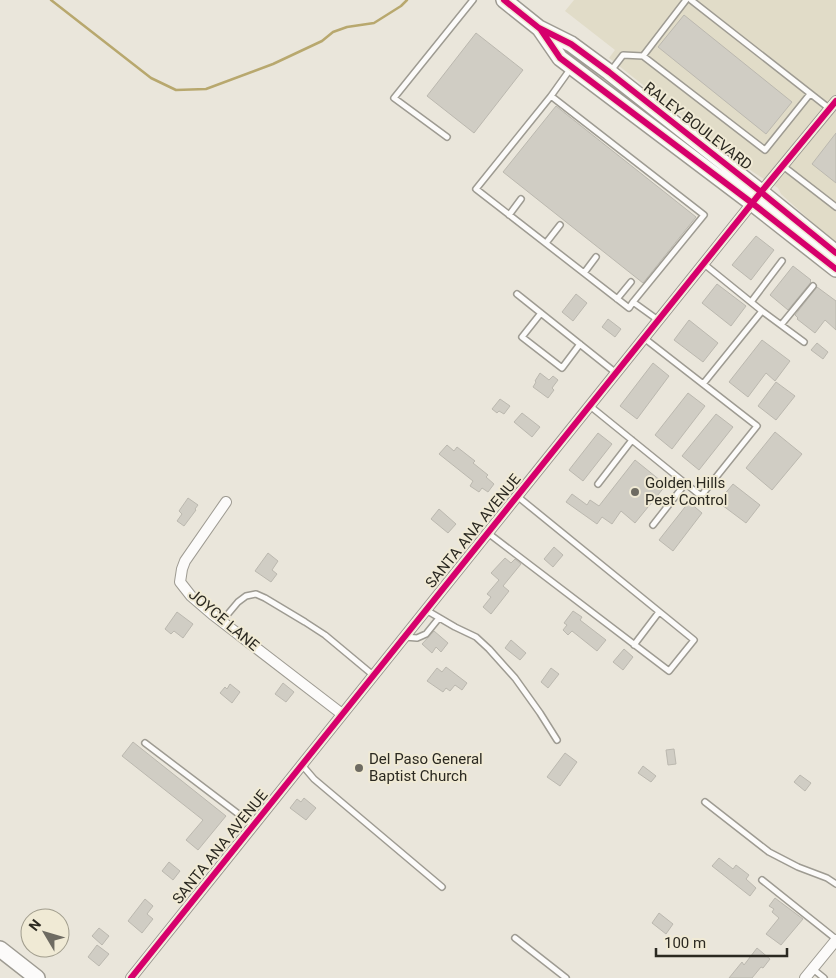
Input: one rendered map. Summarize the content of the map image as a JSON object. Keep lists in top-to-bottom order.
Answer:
{
  "streets": {
    "street": ["RALEY BOULEVARD", "SANTA ANA AVENUE", "JOYCE LANE"]
  },
  "crossings": [
    ["RALEY BOULEVARD", "SANTA ANA AVENUE"],
    ["SANTA ANA AVENUE", "JOYCE LANE"]
  ],
  "places": ["Golden Hills Pest Control", "Del Paso General Baptist Church"],
  "scale_bar": "100 m",
  "north": "top left"
}
